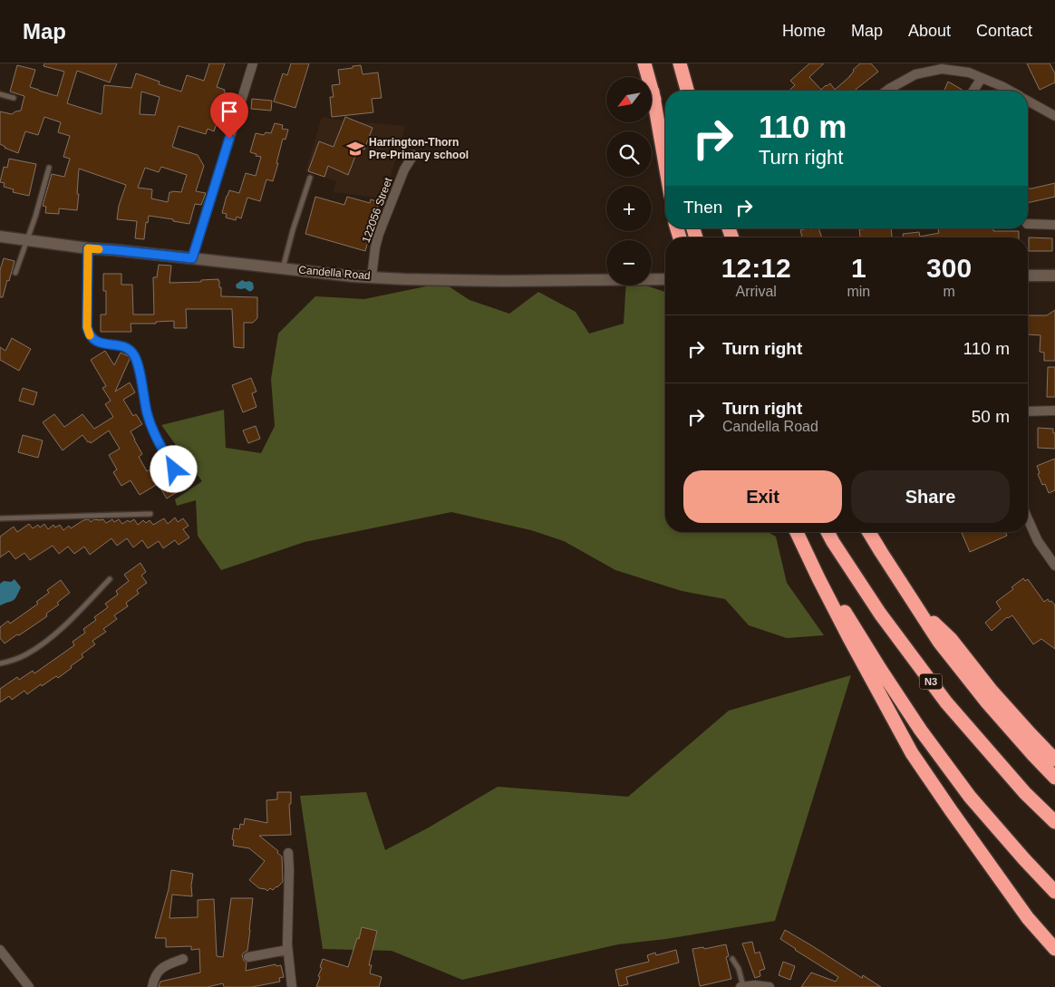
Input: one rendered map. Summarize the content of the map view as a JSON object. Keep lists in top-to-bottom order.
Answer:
{
  "streets": {
    "highway": ["N3"],
    "street": ["122056 Street", "Candella Road"]
  },
  "crossings": [
    ["122056 Street", "Candella Road"]
  ],
  "places": {
    "school or university": ["Harrington-Thorn Pre-Primary school"]
  },
  "north": "bottom left",
  "page": {
    "header": "Map",
    "nav": [
      "Home",
      "Map",
      "About",
      "Contact"
    ],
    "map_buttons": ["+", "−"],
    "turn": ["110 m", "Turn right"],
    "then": "Then",
    "eta": [
      "12:12",
      "Arrival",
      "1",
      "min",
      "300",
      "m"
    ],
    "list": [
      {
        "name": "Turn right",
        "value": "110 m"
      },
      {
        "name": "Turn right",
        "note": "Candella Road",
        "value": "50 m"
      }
    ],
    "buttons": ["Exit", "Share"]
  }
}
